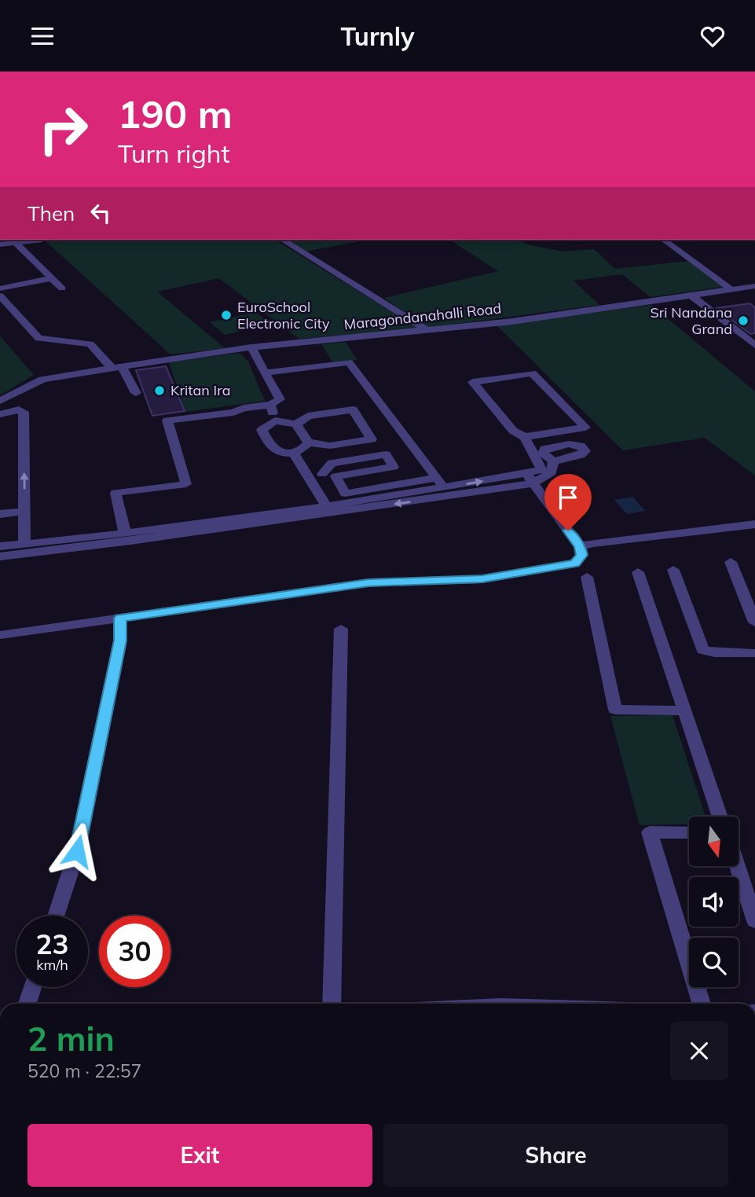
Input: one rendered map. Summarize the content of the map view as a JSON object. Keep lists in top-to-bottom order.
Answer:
{
  "streets": {
    "street": ["Maragondanahalli Road"]
  },
  "places": ["EuroSchool Electronic City", "Sri Nandana Grand", "Kritan Ira"],
  "north": "bottom",
  "page": {
    "header": "Turnly",
    "turn": ["190 m", "Turn right"],
    "then": "Then",
    "speed": "23 km/h",
    "limit": "30",
    "heading": ["2 min", "520 m · 22:57"],
    "buttons": ["Exit", "Share"]
  }
}
